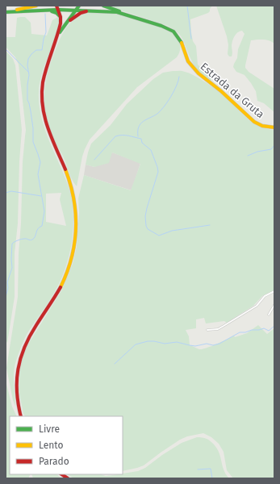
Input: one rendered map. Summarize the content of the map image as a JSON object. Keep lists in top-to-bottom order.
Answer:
{
  "streets": {
    "main road": ["Estrada da Gruta"]
  },
  "legend": ["Livre", "Lento", "Parado"]
}
